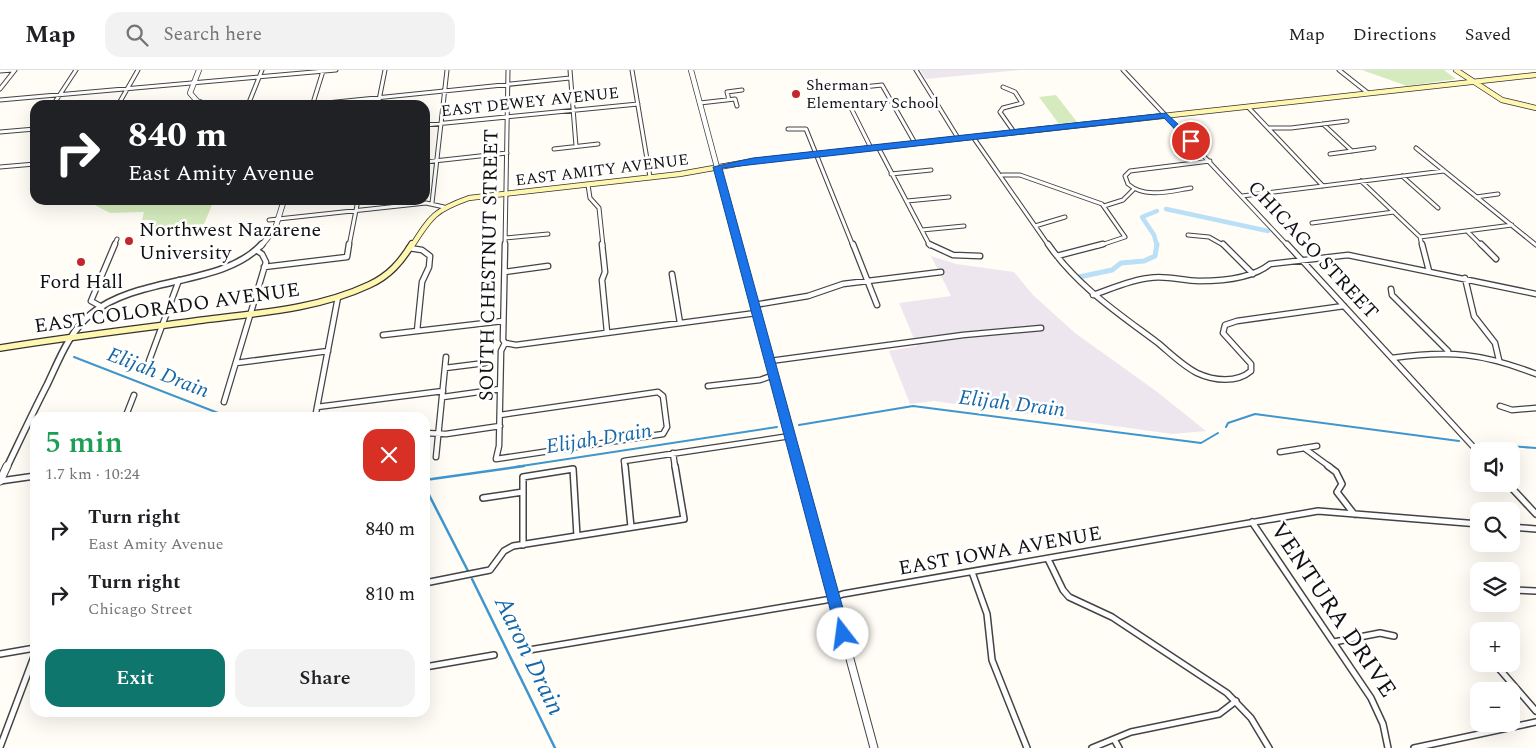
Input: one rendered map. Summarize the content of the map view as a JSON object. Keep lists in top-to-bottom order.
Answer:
{
  "streets": {
    "main road": ["EAST AMITY AVENUE", "EAST COLORADO AVENUE"],
    "street": [
      "EAST DEWEY AVENUE",
      "CHICAGO STREET",
      "SOUTH CHESTNUT STREET",
      "EAST IOWA AVENUE",
      "VENTURA DRIVE"
    ]
  },
  "crossings": [
    ["EAST DEWEY AVENUE", "SOUTH CHESTNUT STREET"],
    ["EAST AMITY AVENUE", "CHICAGO STREET"],
    ["EAST AMITY AVENUE", "SOUTH CHESTNUT STREET"],
    ["EAST IOWA AVENUE", "VENTURA DRIVE"]
  ],
  "water": ["Elijah Drain", "Aaron Drain"],
  "places": ["Sherman Elementary School", "Northwest Nazarene University", "Ford Hall"],
  "page": {
    "header": "Map",
    "search": "Search here",
    "nav": ["Map", "Directions", "Saved"],
    "turn": ["840 m", "East Amity Avenue"],
    "heading": ["5 min", "1.7 km · 10:24"],
    "map_buttons": ["+", "−"],
    "list": [
      {
        "name": "Turn right",
        "note": "East Amity Avenue",
        "value": "840 m"
      },
      {
        "name": "Turn right",
        "note": "Chicago Street",
        "value": "810 m"
      }
    ],
    "buttons": ["Exit", "Share"]
  }
}
